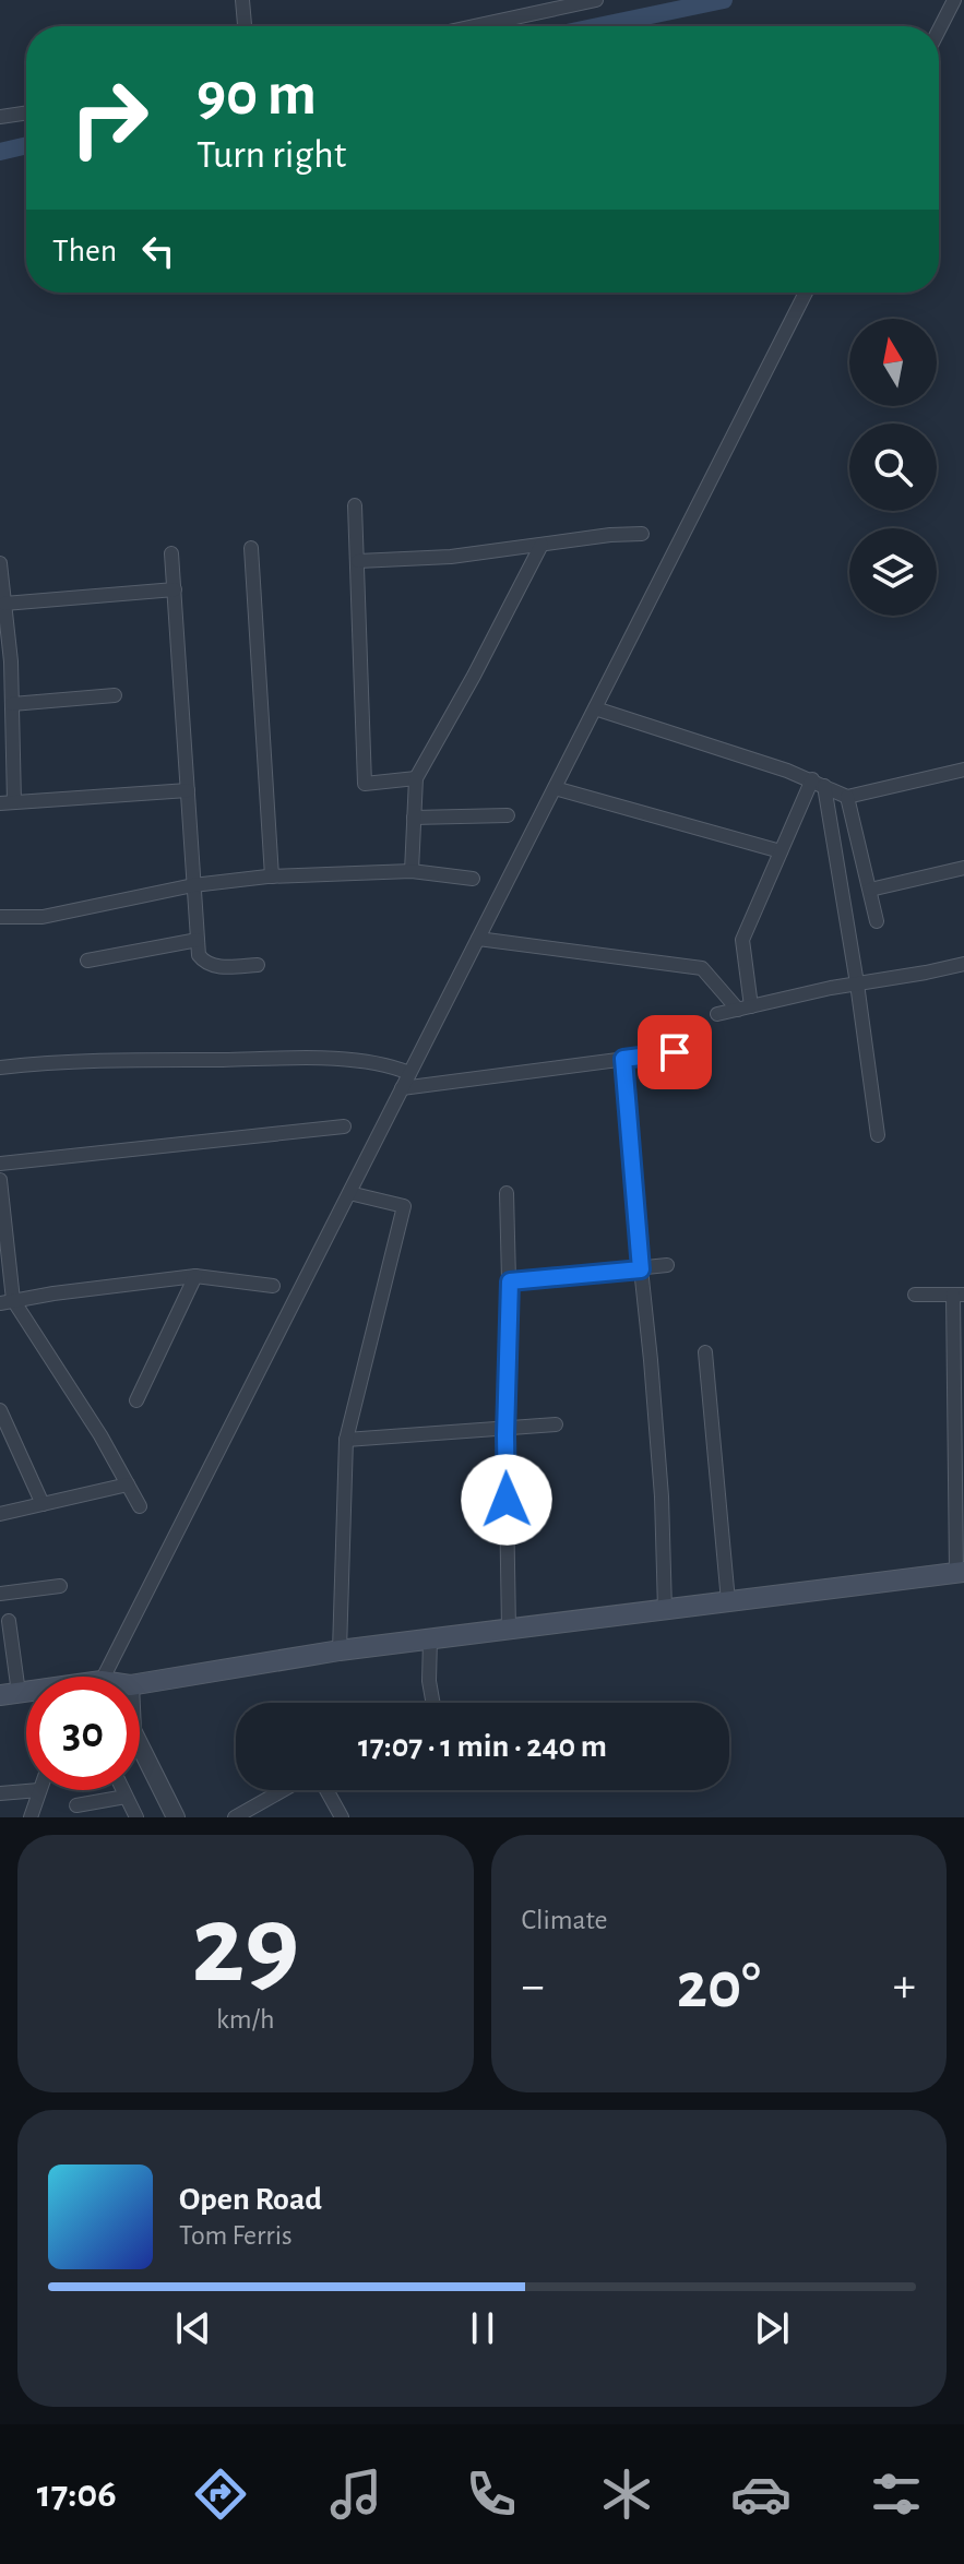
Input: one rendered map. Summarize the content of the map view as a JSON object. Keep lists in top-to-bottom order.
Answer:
{
  "north": "top",
  "page": {
    "turn": ["90 m", "Turn right"],
    "then": "Then",
    "limit": "30",
    "trip": "17:07 · 1 min · 240 m",
    "tile": [
      ["29", "km/h"],
      "Climate"
    ],
    "heat": ["−", "20°", "+"],
    "song": ["Open Road", "Tom Ferris"],
    "tabs": "17:06"
  }
}
